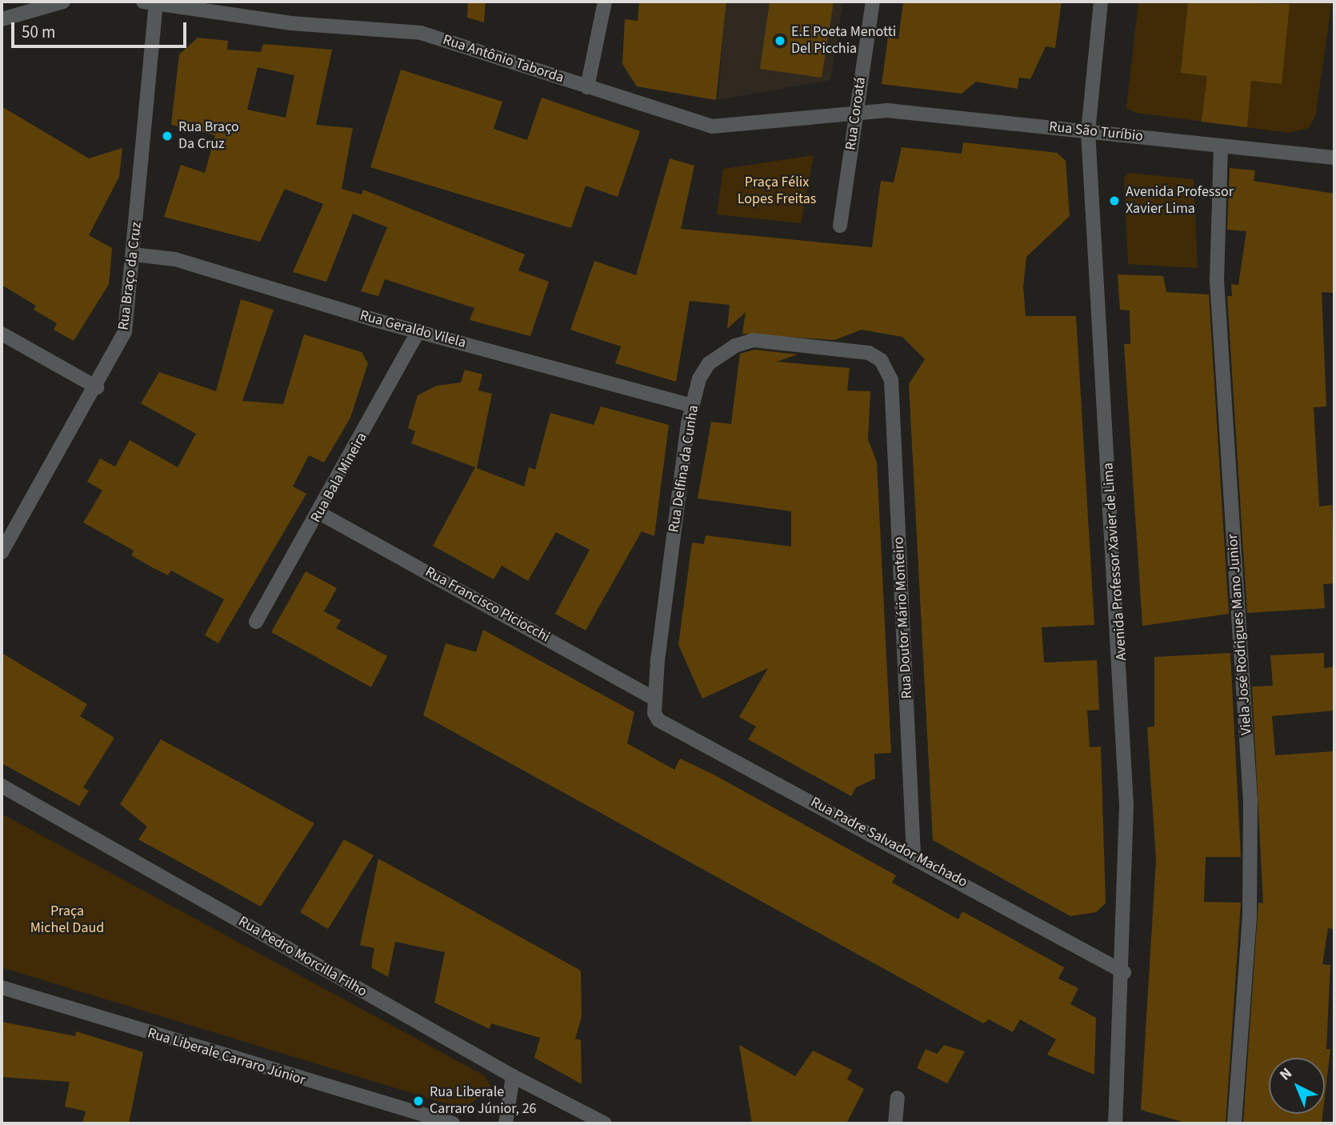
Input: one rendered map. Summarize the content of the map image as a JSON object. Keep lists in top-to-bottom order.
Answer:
{
  "streets": {
    "street": [
      "Rua Antônio Taborda",
      "Rua Coroatá",
      "Rua São Turíbio",
      "Rua Braço da Cruz",
      "Rua Geraldo Vilela",
      "Rua Delfina da Cunha",
      "Rua Bala Mineira",
      "Avenida Professor Xavier de Lima",
      "Rua Francisco Piciocchi",
      "Rua Doutor Mário Monteiro",
      "Viela José Rodrigues Mano Junior",
      "Rua Padre Salvador Machado",
      "Rua Pedro Morcilla Filho",
      "Rua Liberale Carraro Júnior"
    ]
  },
  "crossings": [
    ["Rua Antônio Taborda", "Rua Coroatá"],
    ["Rua Antônio Taborda", "Rua São Turíbio"],
    ["Rua Antônio Taborda", "Rua Braço da Cruz"],
    ["Rua Coroatá", "Rua São Turíbio"],
    ["Rua São Turíbio", "Avenida Professor Xavier de Lima"],
    ["Rua São Turíbio", "Viela José Rodrigues Mano Junior"],
    ["Rua Braço da Cruz", "Rua Geraldo Vilela"],
    ["Rua Geraldo Vilela", "Rua Delfina da Cunha"],
    ["Rua Geraldo Vilela", "Rua Bala Mineira"],
    ["Rua Delfina da Cunha", "Rua Francisco Piciocchi"],
    ["Rua Delfina da Cunha", "Rua Doutor Mário Monteiro"],
    ["Rua Delfina da Cunha", "Rua Padre Salvador Machado"],
    ["Rua Bala Mineira", "Rua Francisco Piciocchi"],
    ["Avenida Professor Xavier de Lima", "Rua Padre Salvador Machado"],
    ["Rua Doutor Mário Monteiro", "Rua Padre Salvador Machado"]
  ],
  "parks": ["Praça Félix Lopes Freitas", "Praça Michel Daud"],
  "places": [
    "E.E Poeta Menotti Del Picchia",
    "Rua Braço Da Cruz",
    "Avenida Professor Xavier Lima",
    "Rua Liberale Carraro Júnior, 26"
  ],
  "scale_bar": "50 m",
  "north": "top left"
}
